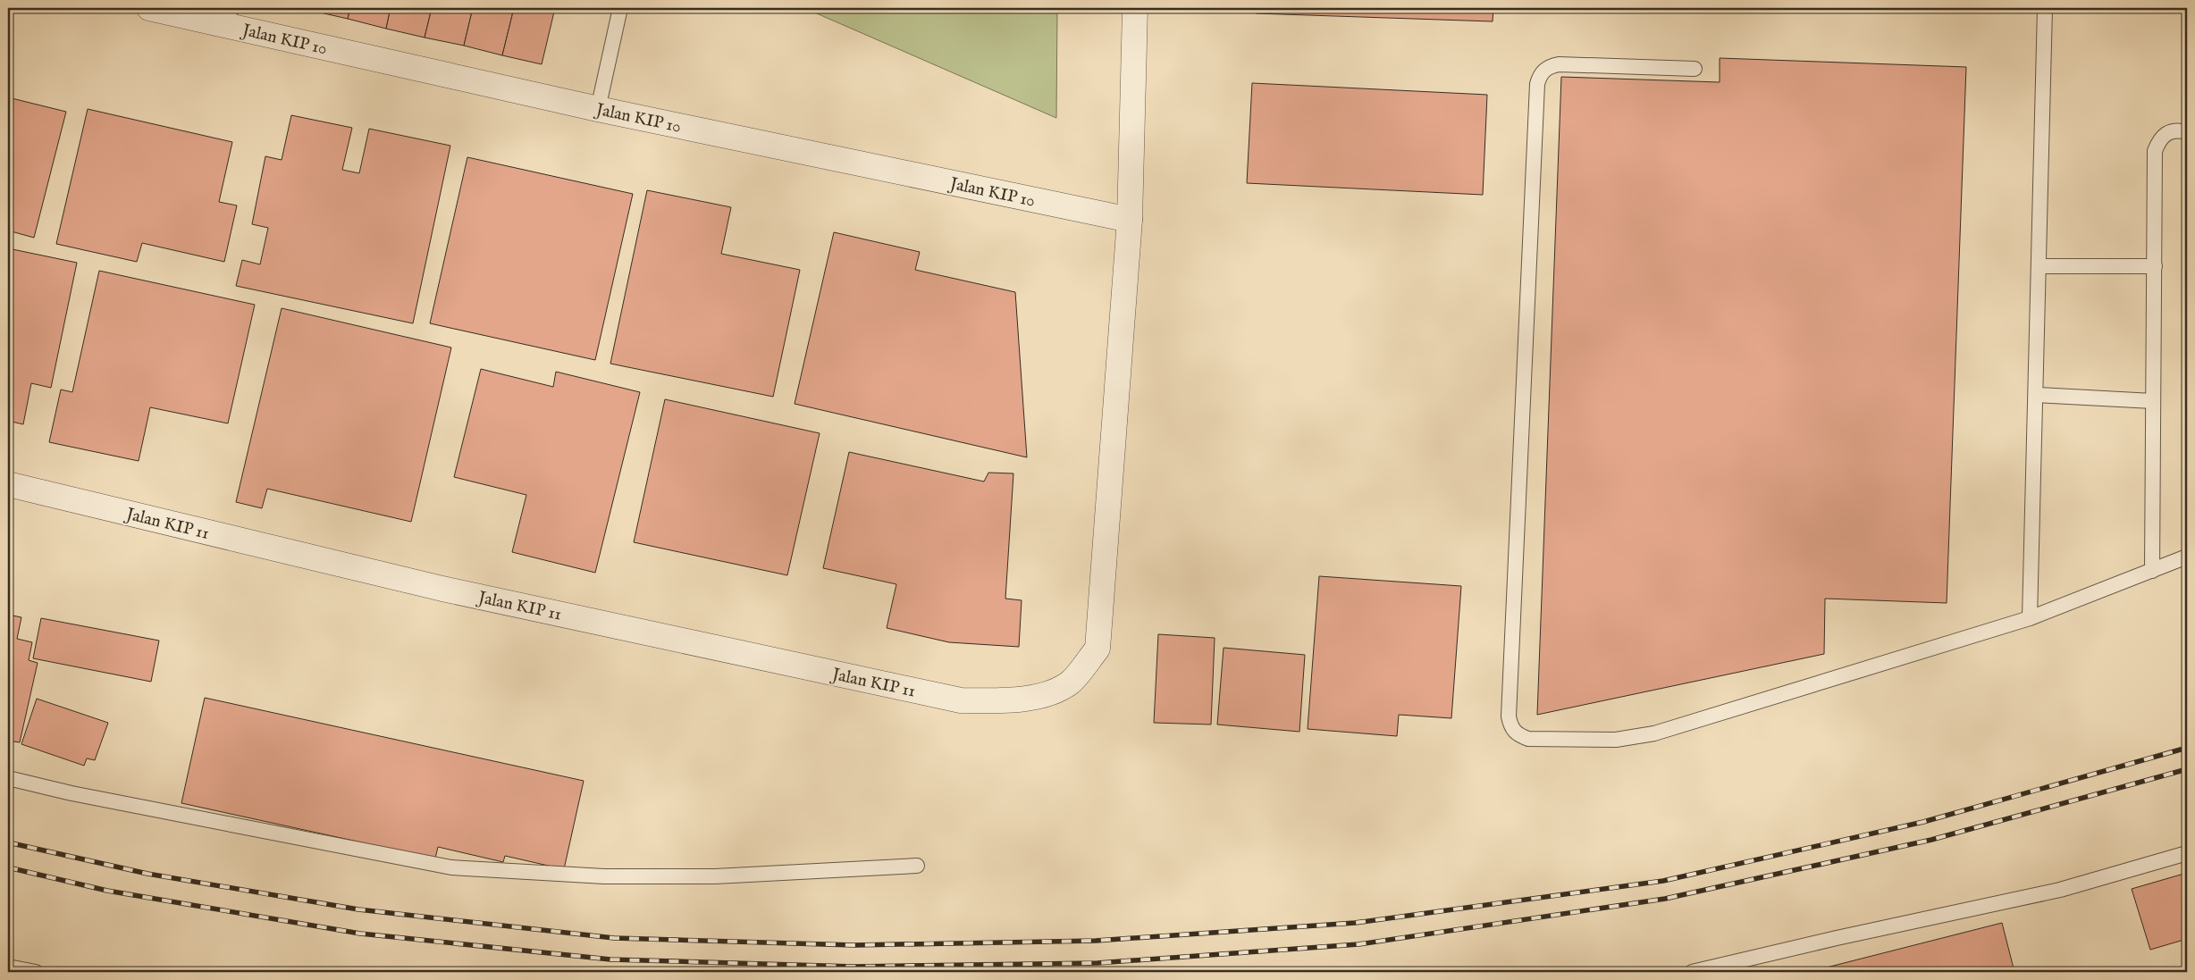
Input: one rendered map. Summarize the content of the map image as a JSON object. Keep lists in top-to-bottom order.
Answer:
{
  "streets": {
    "street": ["Jalan KIP 10", "Jalan KIP 11"]
  },
  "crossings": [
    ["Jalan KIP 10", "Jalan KIP 11"]
  ]
}
